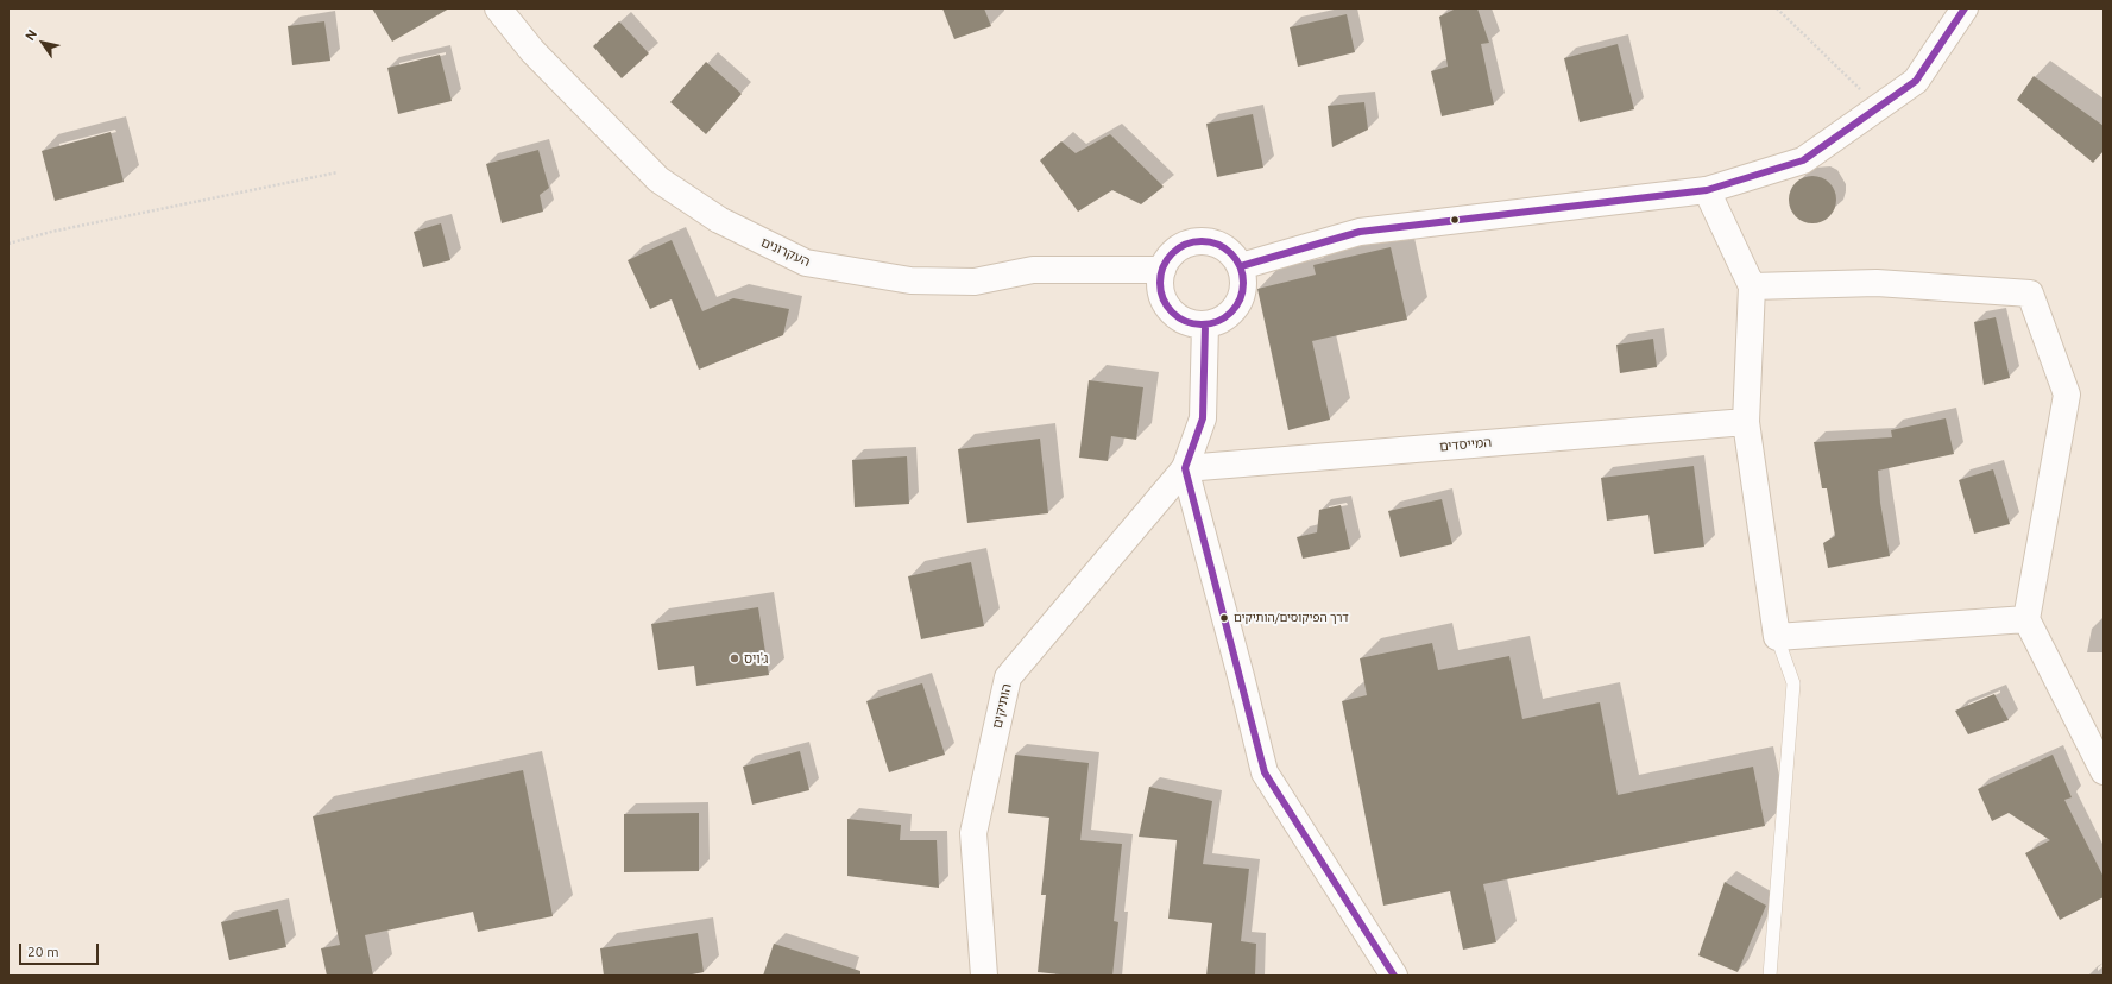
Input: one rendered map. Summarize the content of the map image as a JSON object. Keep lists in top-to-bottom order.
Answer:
{
  "streets": {
    "street": ["העקרונים", "המייסדים", "הותיקים"]
  },
  "crossings": [
    ["המייסדים", "הותיקים"]
  ],
  "places": ["דרך הפיקוסים/הותיקים", "ג'ויס"],
  "scale_bar": "20 m",
  "north": "top left"
}
